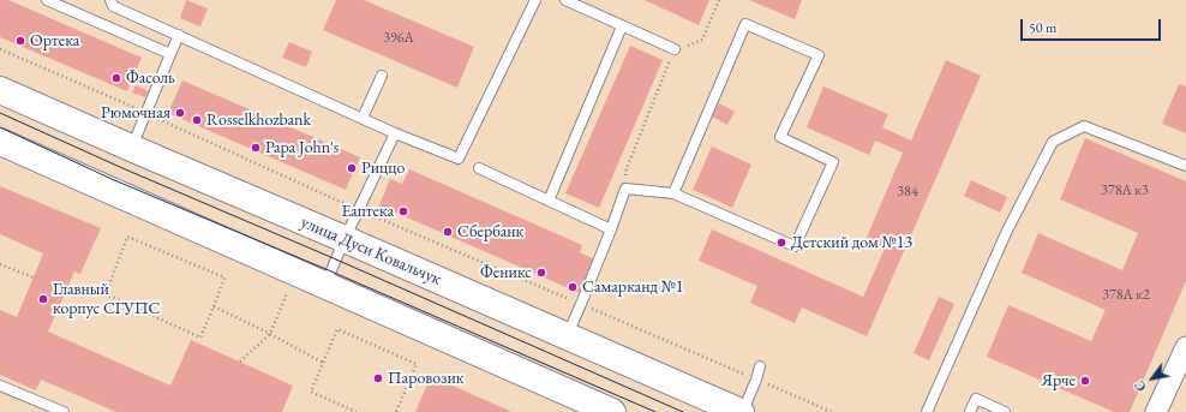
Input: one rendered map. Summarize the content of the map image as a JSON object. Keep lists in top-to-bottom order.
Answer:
{
  "streets": {
    "main road": ["улица Дуси Ковальчук"]
  },
  "places": [
    "Ортека",
    "Фасоль",
    "Рюмочная",
    "Rosselkhozbank",
    "Papa John's",
    "Риццо",
    "Еаптека",
    "Сбербанк",
    "Детский дом №13",
    "Феникс",
    "Самарканд №1",
    "Главный корпус СГУПС",
    "Паровозик",
    "Ярче"
  ],
  "house_numbers": [
    "396А",
    "378А к3",
    "384",
    "378А к2"
  ],
  "scale_bar": "50 m",
  "north": "bottom left"
}
